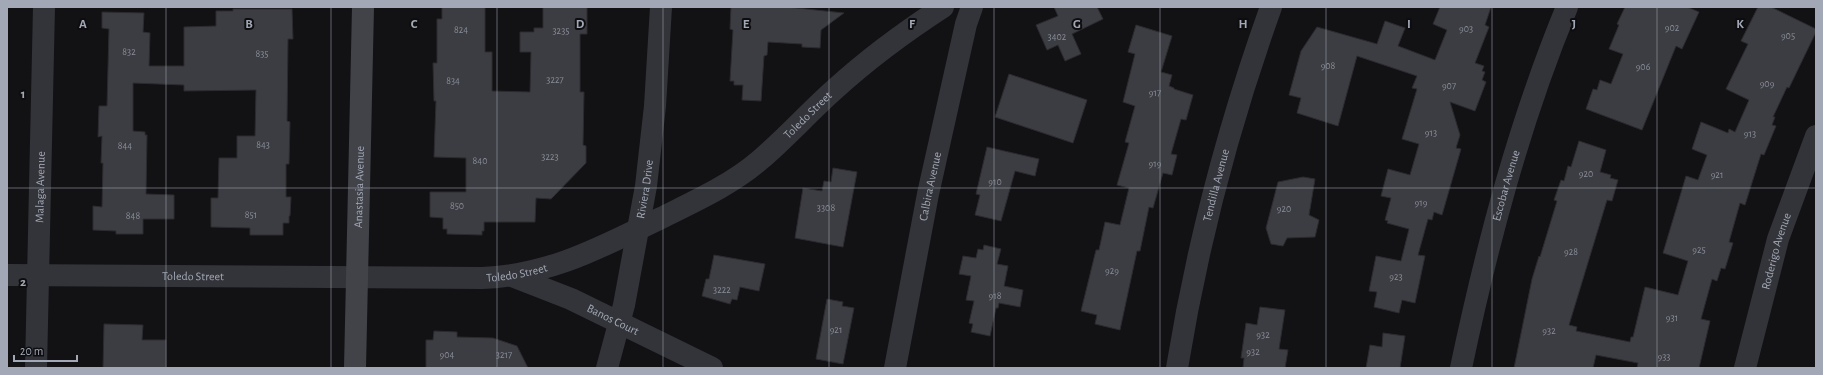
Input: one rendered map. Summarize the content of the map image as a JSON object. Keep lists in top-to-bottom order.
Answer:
{
  "streets": {
    "street": [
      "Toledo Street",
      "Tendilla Avenue",
      "Escobar Avenue",
      "Malaga Avenue",
      "Calbira Avenue",
      "Anastasia Avenue",
      "Riviera Drive",
      "Roderigo Avenue",
      "Banos Court"
    ]
  },
  "crossings": [
    ["Toledo Street", "Malaga Avenue"],
    ["Toledo Street", "Anastasia Avenue"],
    ["Toledo Street", "Riviera Drive"],
    ["Toledo Street", "Banos Court"],
    ["Riviera Drive", "Banos Court"]
  ],
  "house_numbers": [
    "902",
    "903",
    "824",
    "3235",
    "905",
    "3402",
    "832",
    "835",
    "908",
    "906",
    "3227",
    "834",
    "909",
    "907",
    "917",
    "913",
    "913",
    "843",
    "844",
    "3223",
    "840",
    "919",
    "920",
    "921",
    "910",
    "919",
    "850",
    "3308",
    "920",
    "851",
    "848",
    "925",
    "928",
    "929",
    "923",
    "3222",
    "918",
    "931",
    "921",
    "932",
    "932",
    "932",
    "904",
    "3217",
    "933"
  ],
  "scale_bar": "20 m",
  "grid": {
    "columns": [
      "A",
      "B",
      "C",
      "D",
      "E",
      "F",
      "G",
      "H",
      "I",
      "J",
      "K"
    ],
    "rows": ["1", "2"]
  }
}
